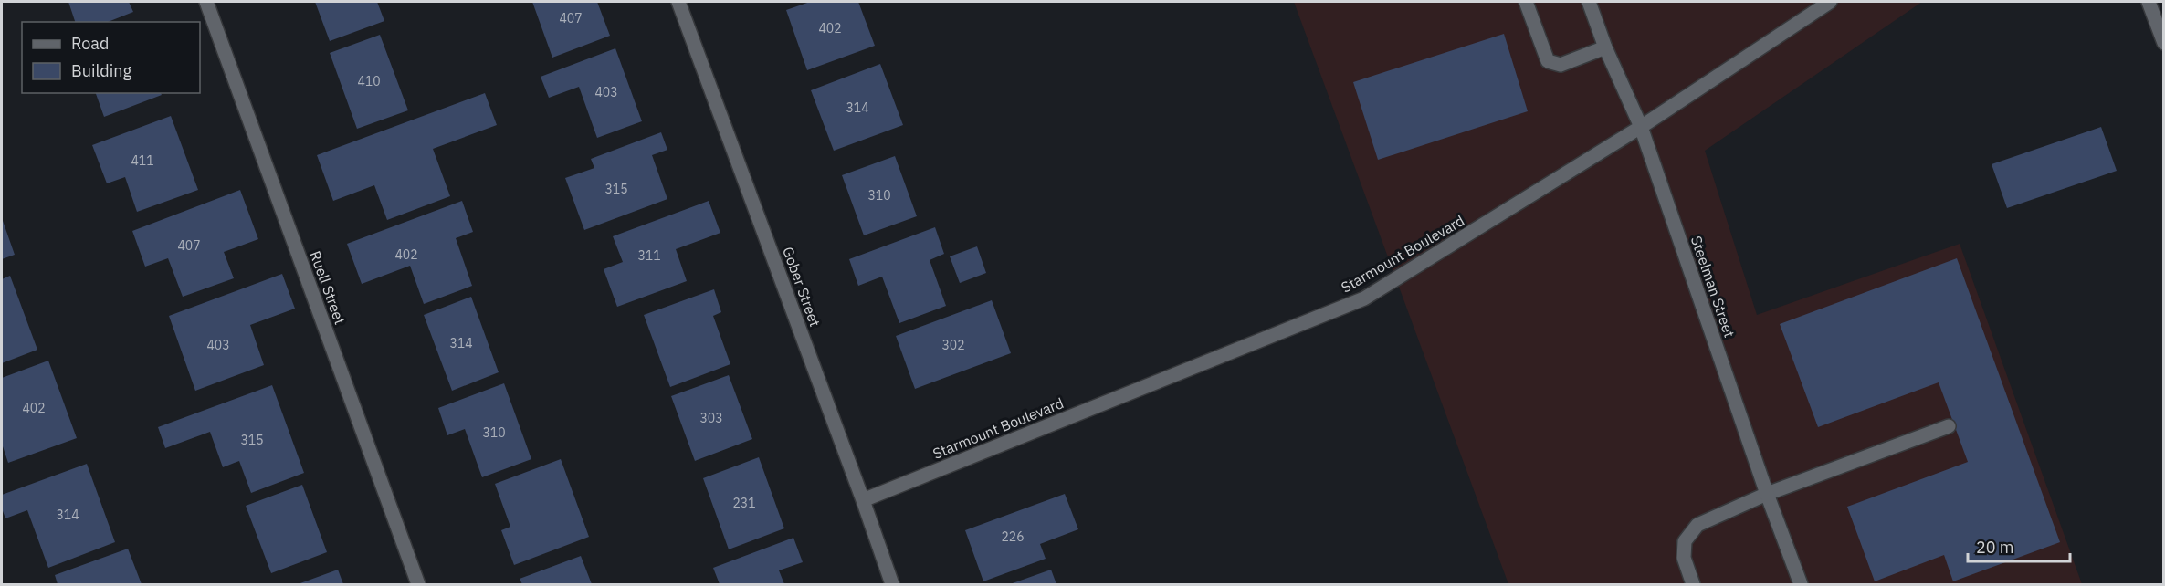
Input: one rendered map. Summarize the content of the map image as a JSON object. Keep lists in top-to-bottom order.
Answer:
{
  "streets": {
    "street": [
      "Starmount Boulevard",
      "Gober Street",
      "Steelman Street",
      "Ruell Street"
    ]
  },
  "crossings": [
    ["Starmount Boulevard", "Gober Street"],
    ["Starmount Boulevard", "Steelman Street"]
  ],
  "house_numbers": [
    "407",
    "402",
    "410",
    "403",
    "314",
    "411",
    "315",
    "310",
    "407",
    "402",
    "311",
    "314",
    "403",
    "302",
    "402",
    "303",
    "310",
    "315",
    "231",
    "314",
    "226"
  ],
  "legend": ["Road", "Building"],
  "scale_bar": "20 m"
}
